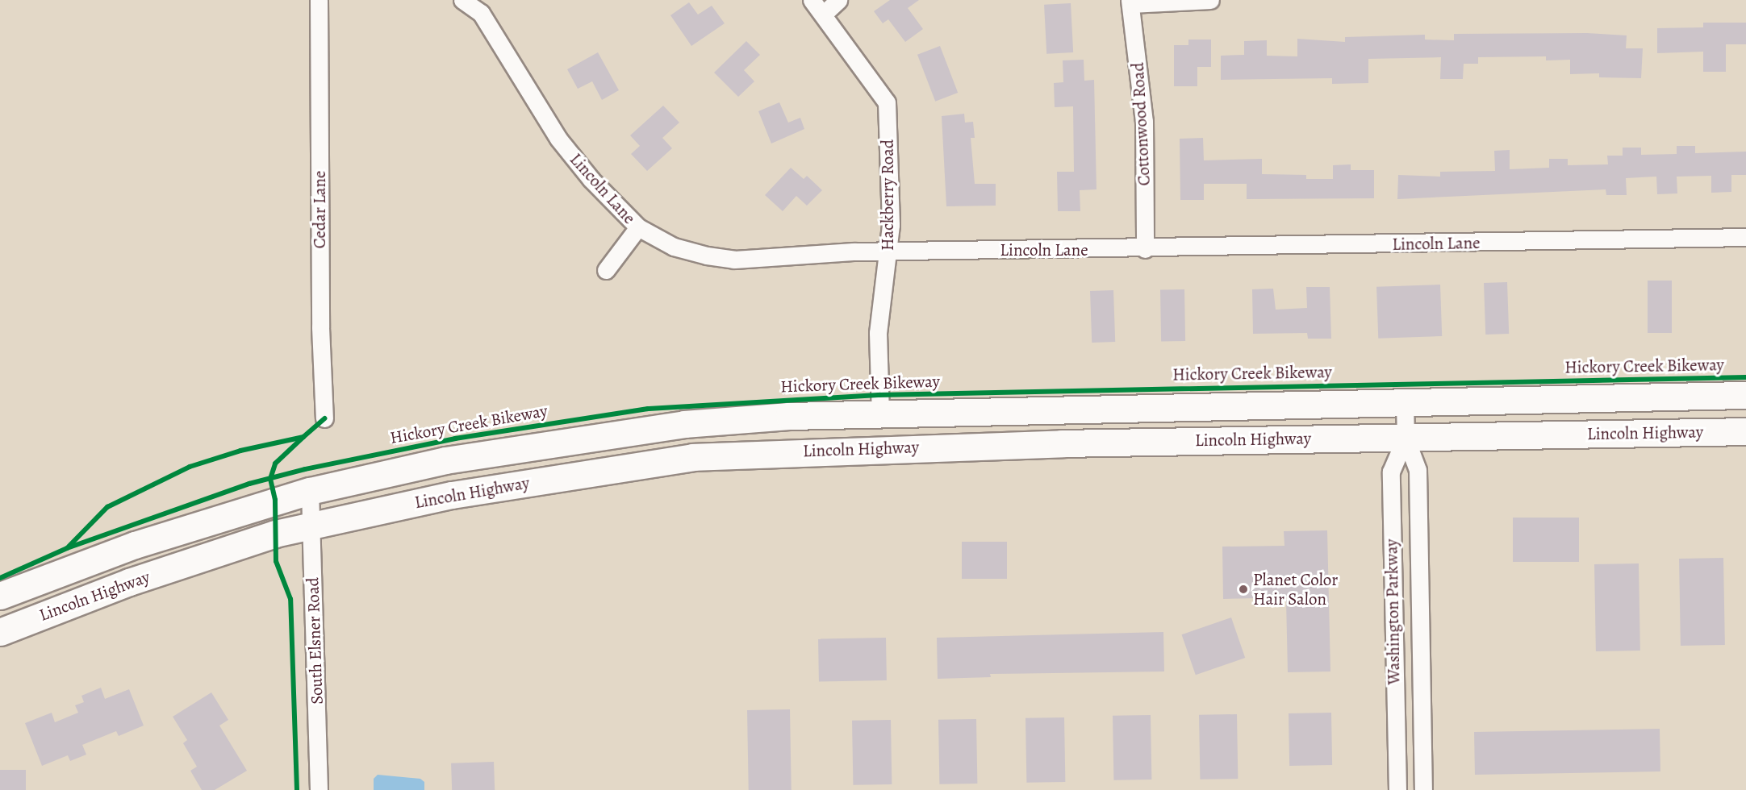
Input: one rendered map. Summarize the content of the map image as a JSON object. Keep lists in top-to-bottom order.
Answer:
{
  "streets": {
    "main road": ["Lincoln Highway"],
    "street": [
      "Cottonwood Road",
      "Lincoln Lane",
      "Hackberry Road",
      "Cedar Lane",
      "Washington Parkway",
      "South Elsner Road"
    ],
    "cycle path": ["Hickory Creek Bikeway"]
  },
  "crossings": [
    ["Cottonwood Road", "Lincoln Lane"],
    ["Lincoln Lane", "Hackberry Road"],
    ["Hackberry Road", "Lincoln Highway"],
    ["Lincoln Highway", "Washington Parkway"],
    ["Lincoln Highway", "South Elsner Road"]
  ],
  "places": ["Planet Color Hair Salon"]
}
